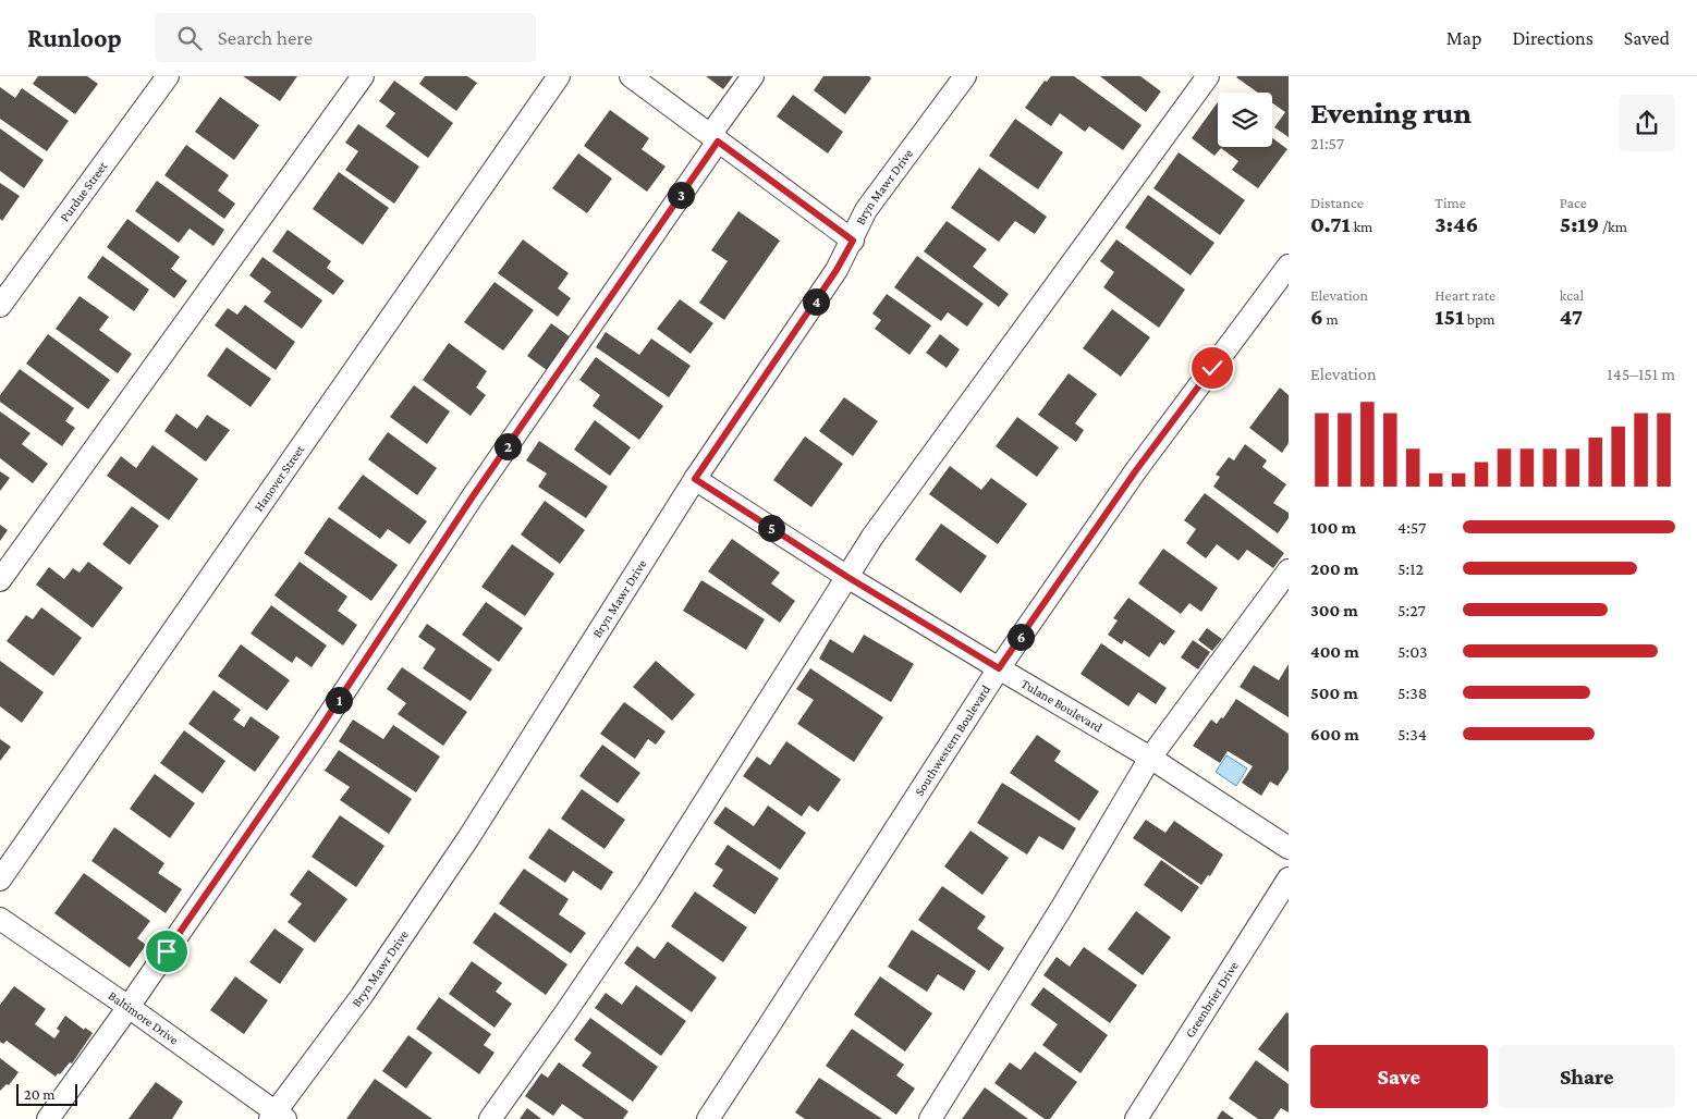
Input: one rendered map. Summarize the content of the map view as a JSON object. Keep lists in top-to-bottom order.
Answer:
{
  "streets": {
    "street": [
      "Bryn Mawr Drive",
      "Purdue Street",
      "Hanover Street",
      "Tulane Boulevard",
      "Southwestern Boulevard",
      "Greenbrier Drive",
      "Baltimore Drive"
    ]
  },
  "crossings": [
    ["Bryn Mawr Drive", "Tulane Boulevard"],
    ["Bryn Mawr Drive", "Baltimore Drive"],
    ["Tulane Boulevard", "Southwestern Boulevard"]
  ],
  "scale_bar": "20 m",
  "page": {
    "header": "Runloop",
    "search": "Search here",
    "nav": ["Map", "Directions", "Saved"],
    "heading": ["Evening run", "21:57"],
    "stats": [
      ["Distance", "0.71 km"],
      ["Time", "3:46"],
      ["Pace", "5:19 /km"],
      ["Elevation", "6 m"],
      ["Heart rate", "151 bpm"],
      ["kcal", "47"]
    ],
    "pins": [
      "3",
      "4",
      "2",
      "5",
      "6",
      "1"
    ],
    "chart": ["Elevation", "145–151 m"],
    "list": [
      {
        "name": "100 m",
        "note": "4:57"
      },
      {
        "name": "200 m",
        "note": "5:12"
      },
      {
        "name": "300 m",
        "note": "5:27"
      },
      {
        "name": "400 m",
        "note": "5:03"
      },
      {
        "name": "500 m",
        "note": "5:38"
      },
      {
        "name": "600 m",
        "note": "5:34"
      }
    ],
    "buttons": ["Save", "Share"],
    "scale": "20 m"
  }
}
